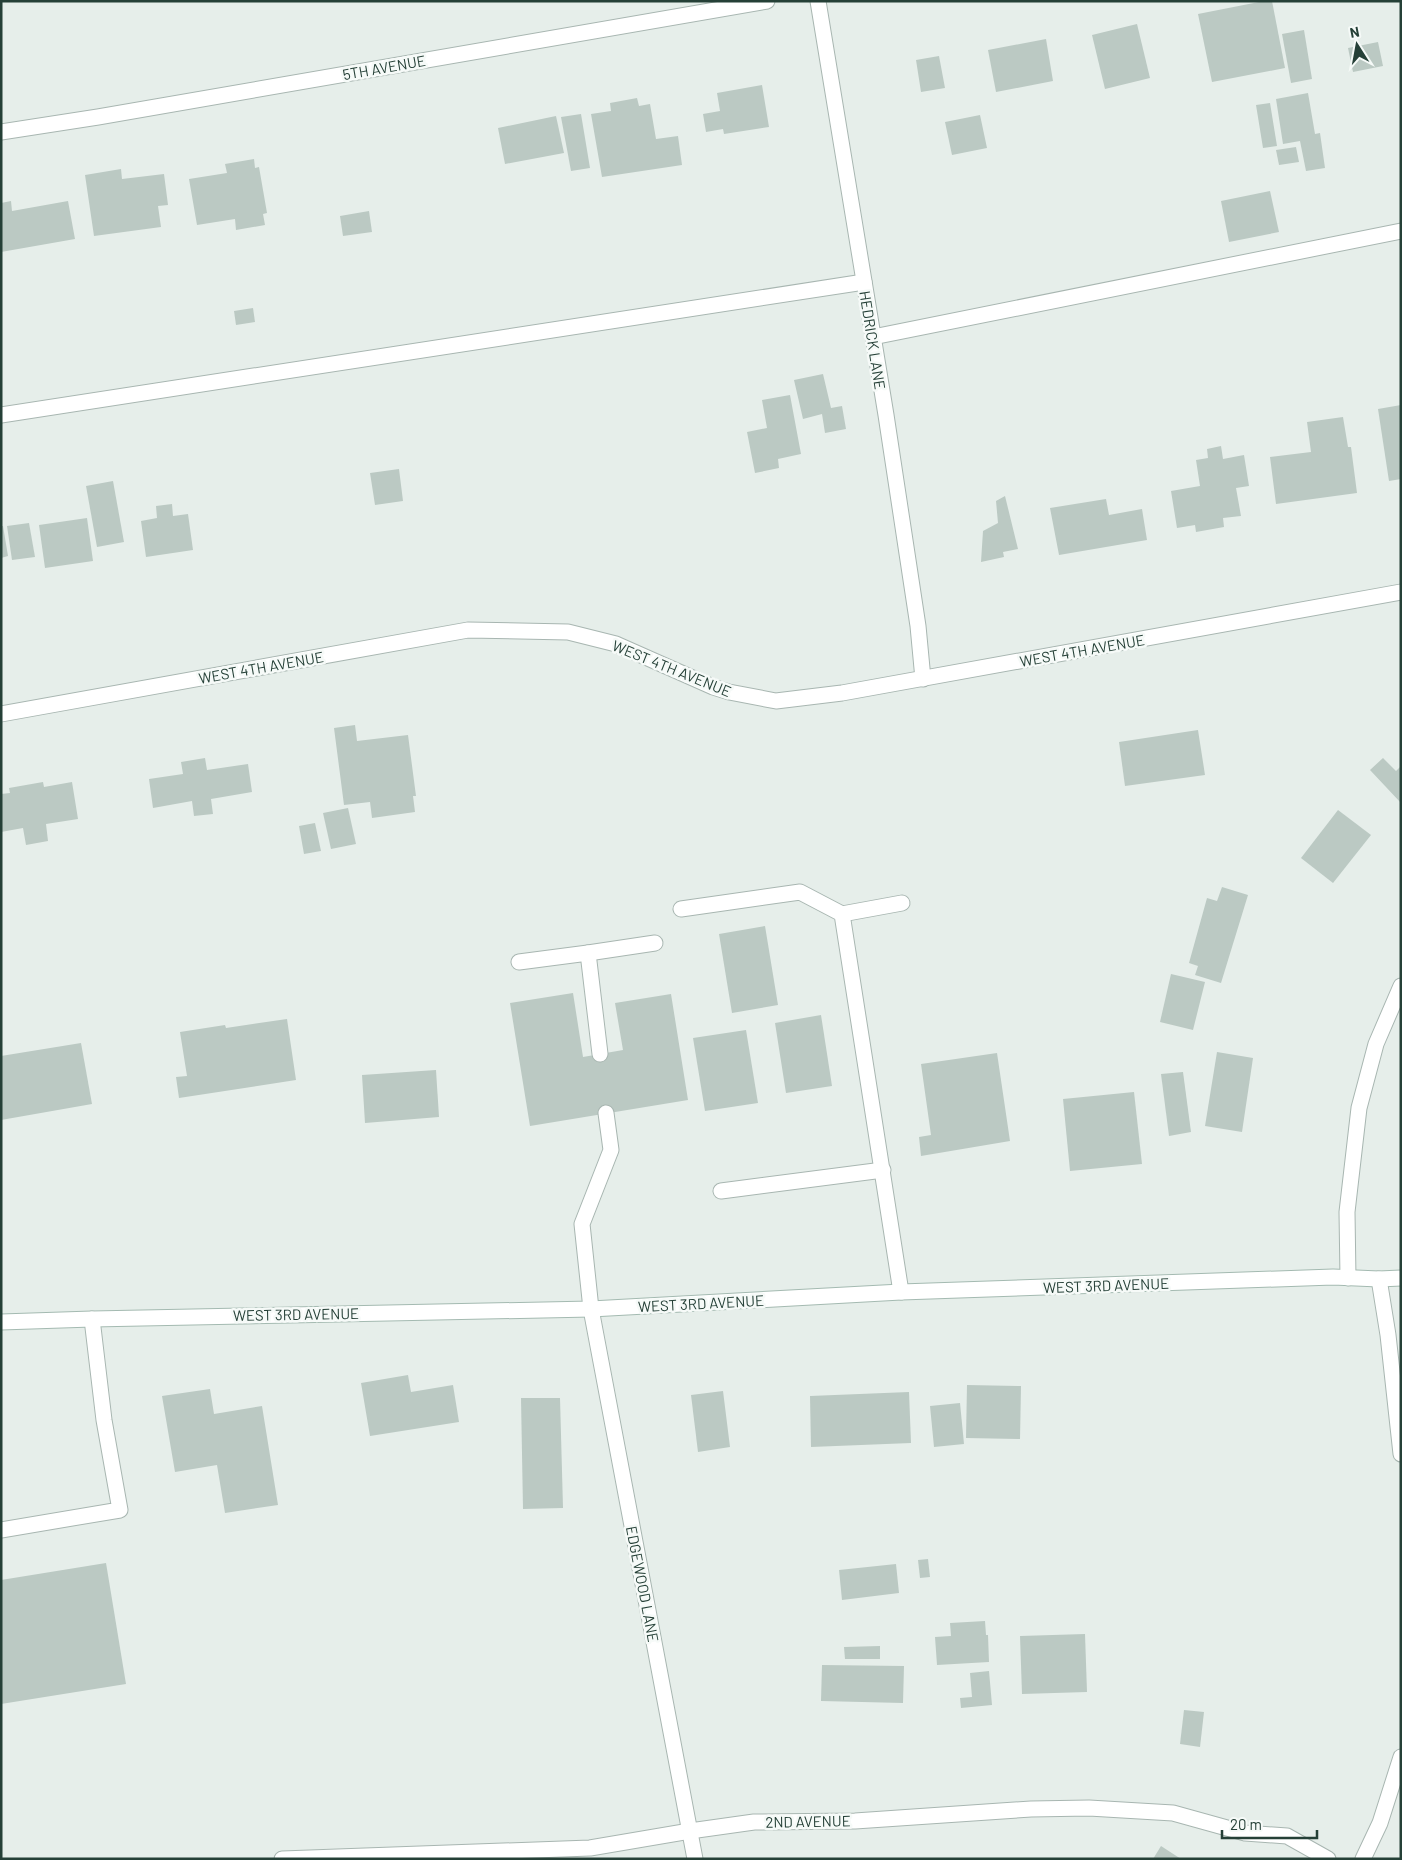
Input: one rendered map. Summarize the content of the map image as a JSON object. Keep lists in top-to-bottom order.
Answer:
{
  "streets": {
    "street": [
      "5TH AVENUE",
      "HEDRICK LANE",
      "WEST 4TH AVENUE",
      "WEST 3RD AVENUE",
      "EDGEWOOD LANE",
      "2ND AVENUE"
    ]
  },
  "crossings": [
    ["HEDRICK LANE", "WEST 4TH AVENUE"],
    ["WEST 3RD AVENUE", "EDGEWOOD LANE"],
    ["EDGEWOOD LANE", "2ND AVENUE"]
  ],
  "scale_bar": "20 m",
  "north": "top"
}
